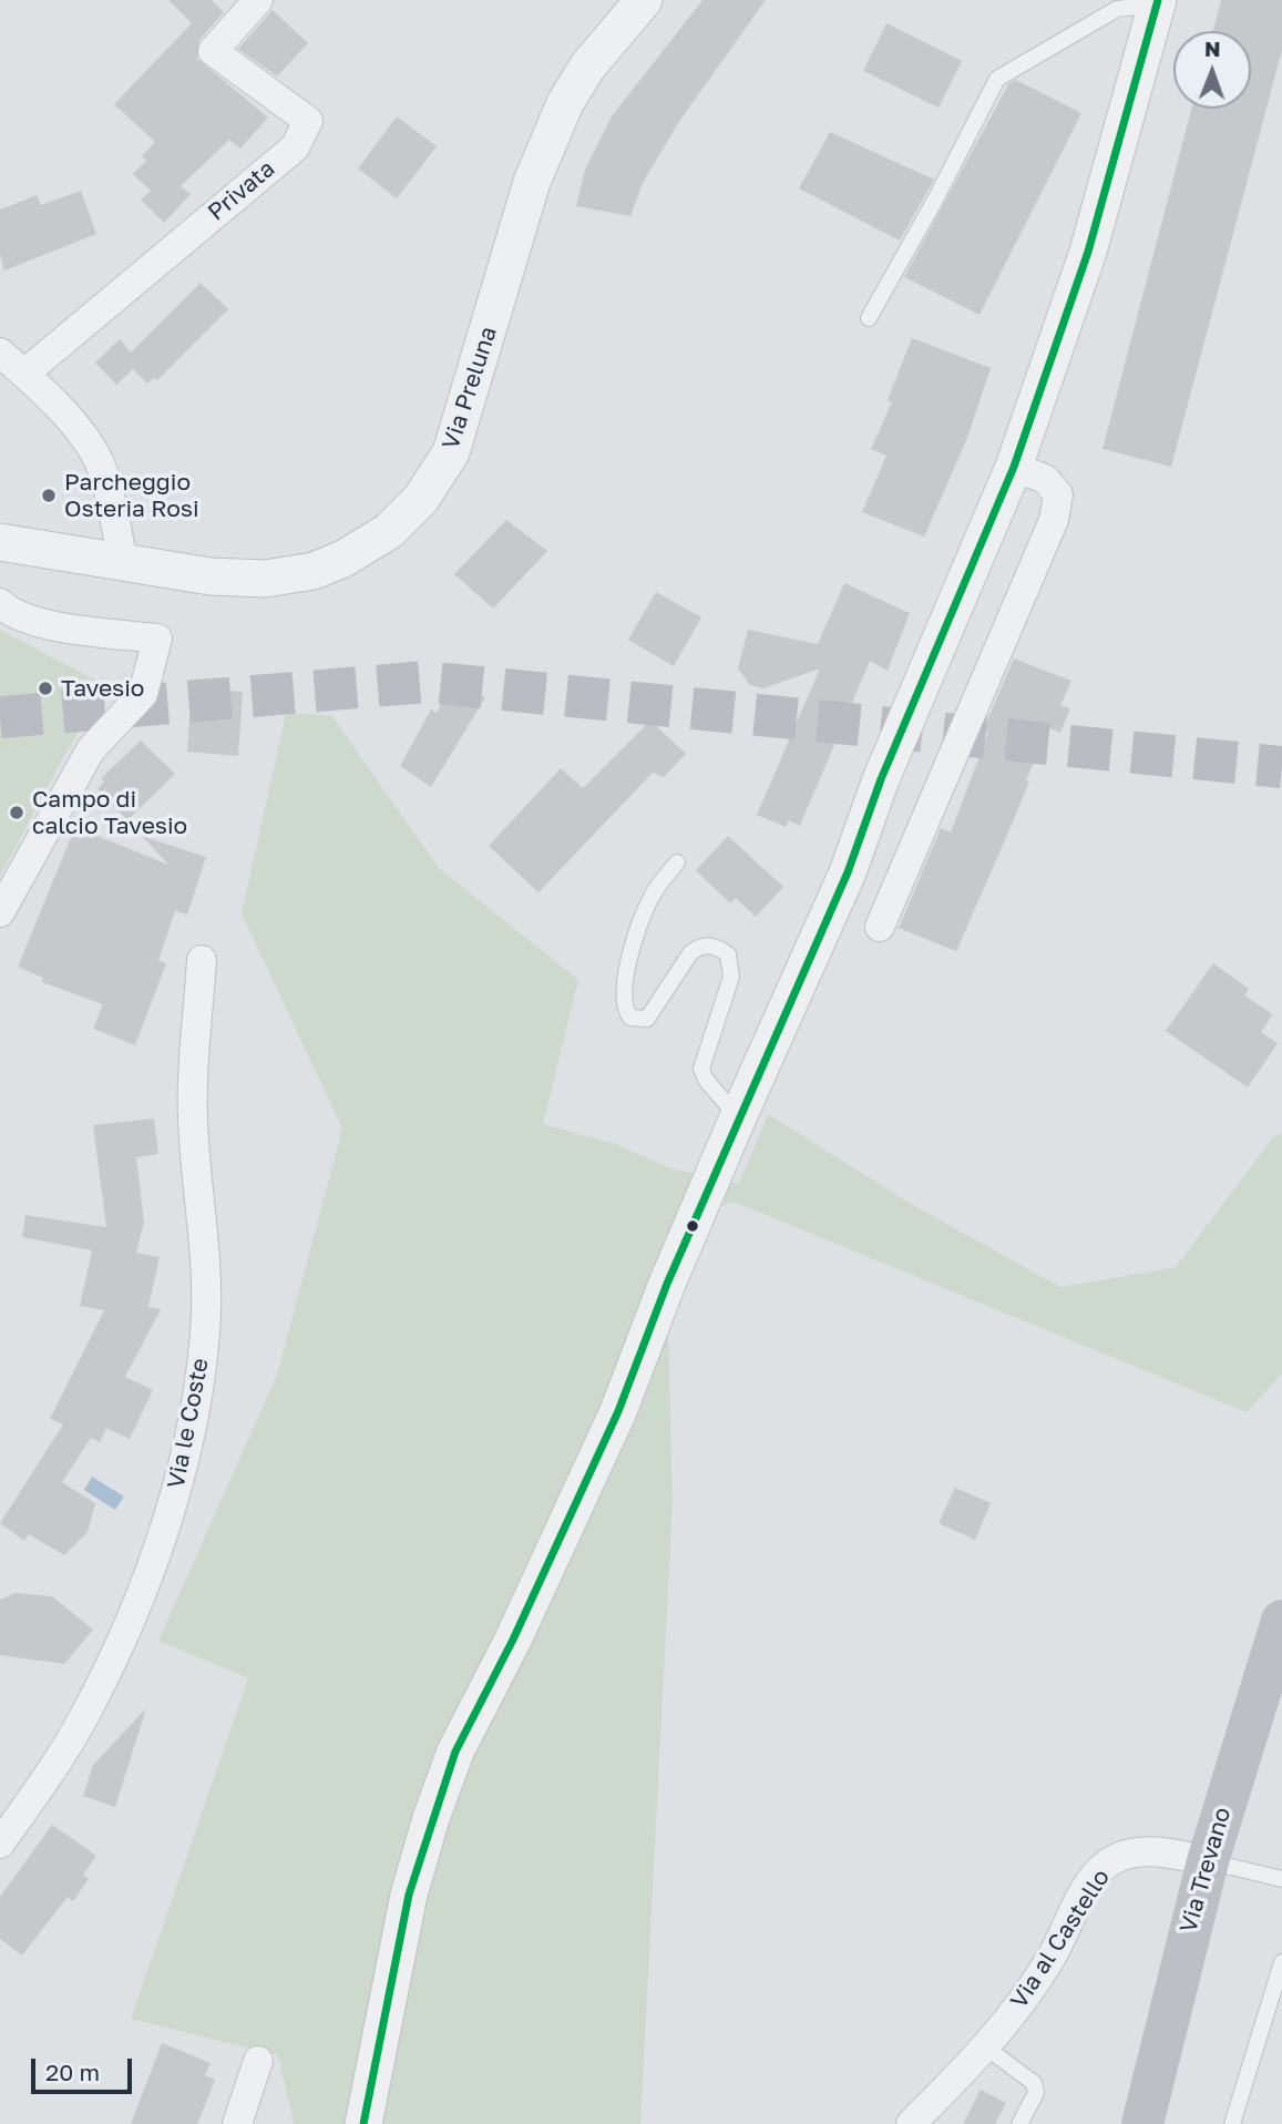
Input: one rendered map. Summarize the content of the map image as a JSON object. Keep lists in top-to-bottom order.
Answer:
{
  "streets": {
    "main road": ["Via Trevano"],
    "street": [
      "Privata",
      "Via Preluna",
      "Via le Coste",
      "Via al Castello"
    ]
  },
  "crossings": [
    ["Via Trevano", "Via al Castello"]
  ],
  "places": ["Parcheggio Osteria Rosi", "Tavesio", "Campo di calcio Tavesio"],
  "scale_bar": "20 m",
  "north": "top"
}
